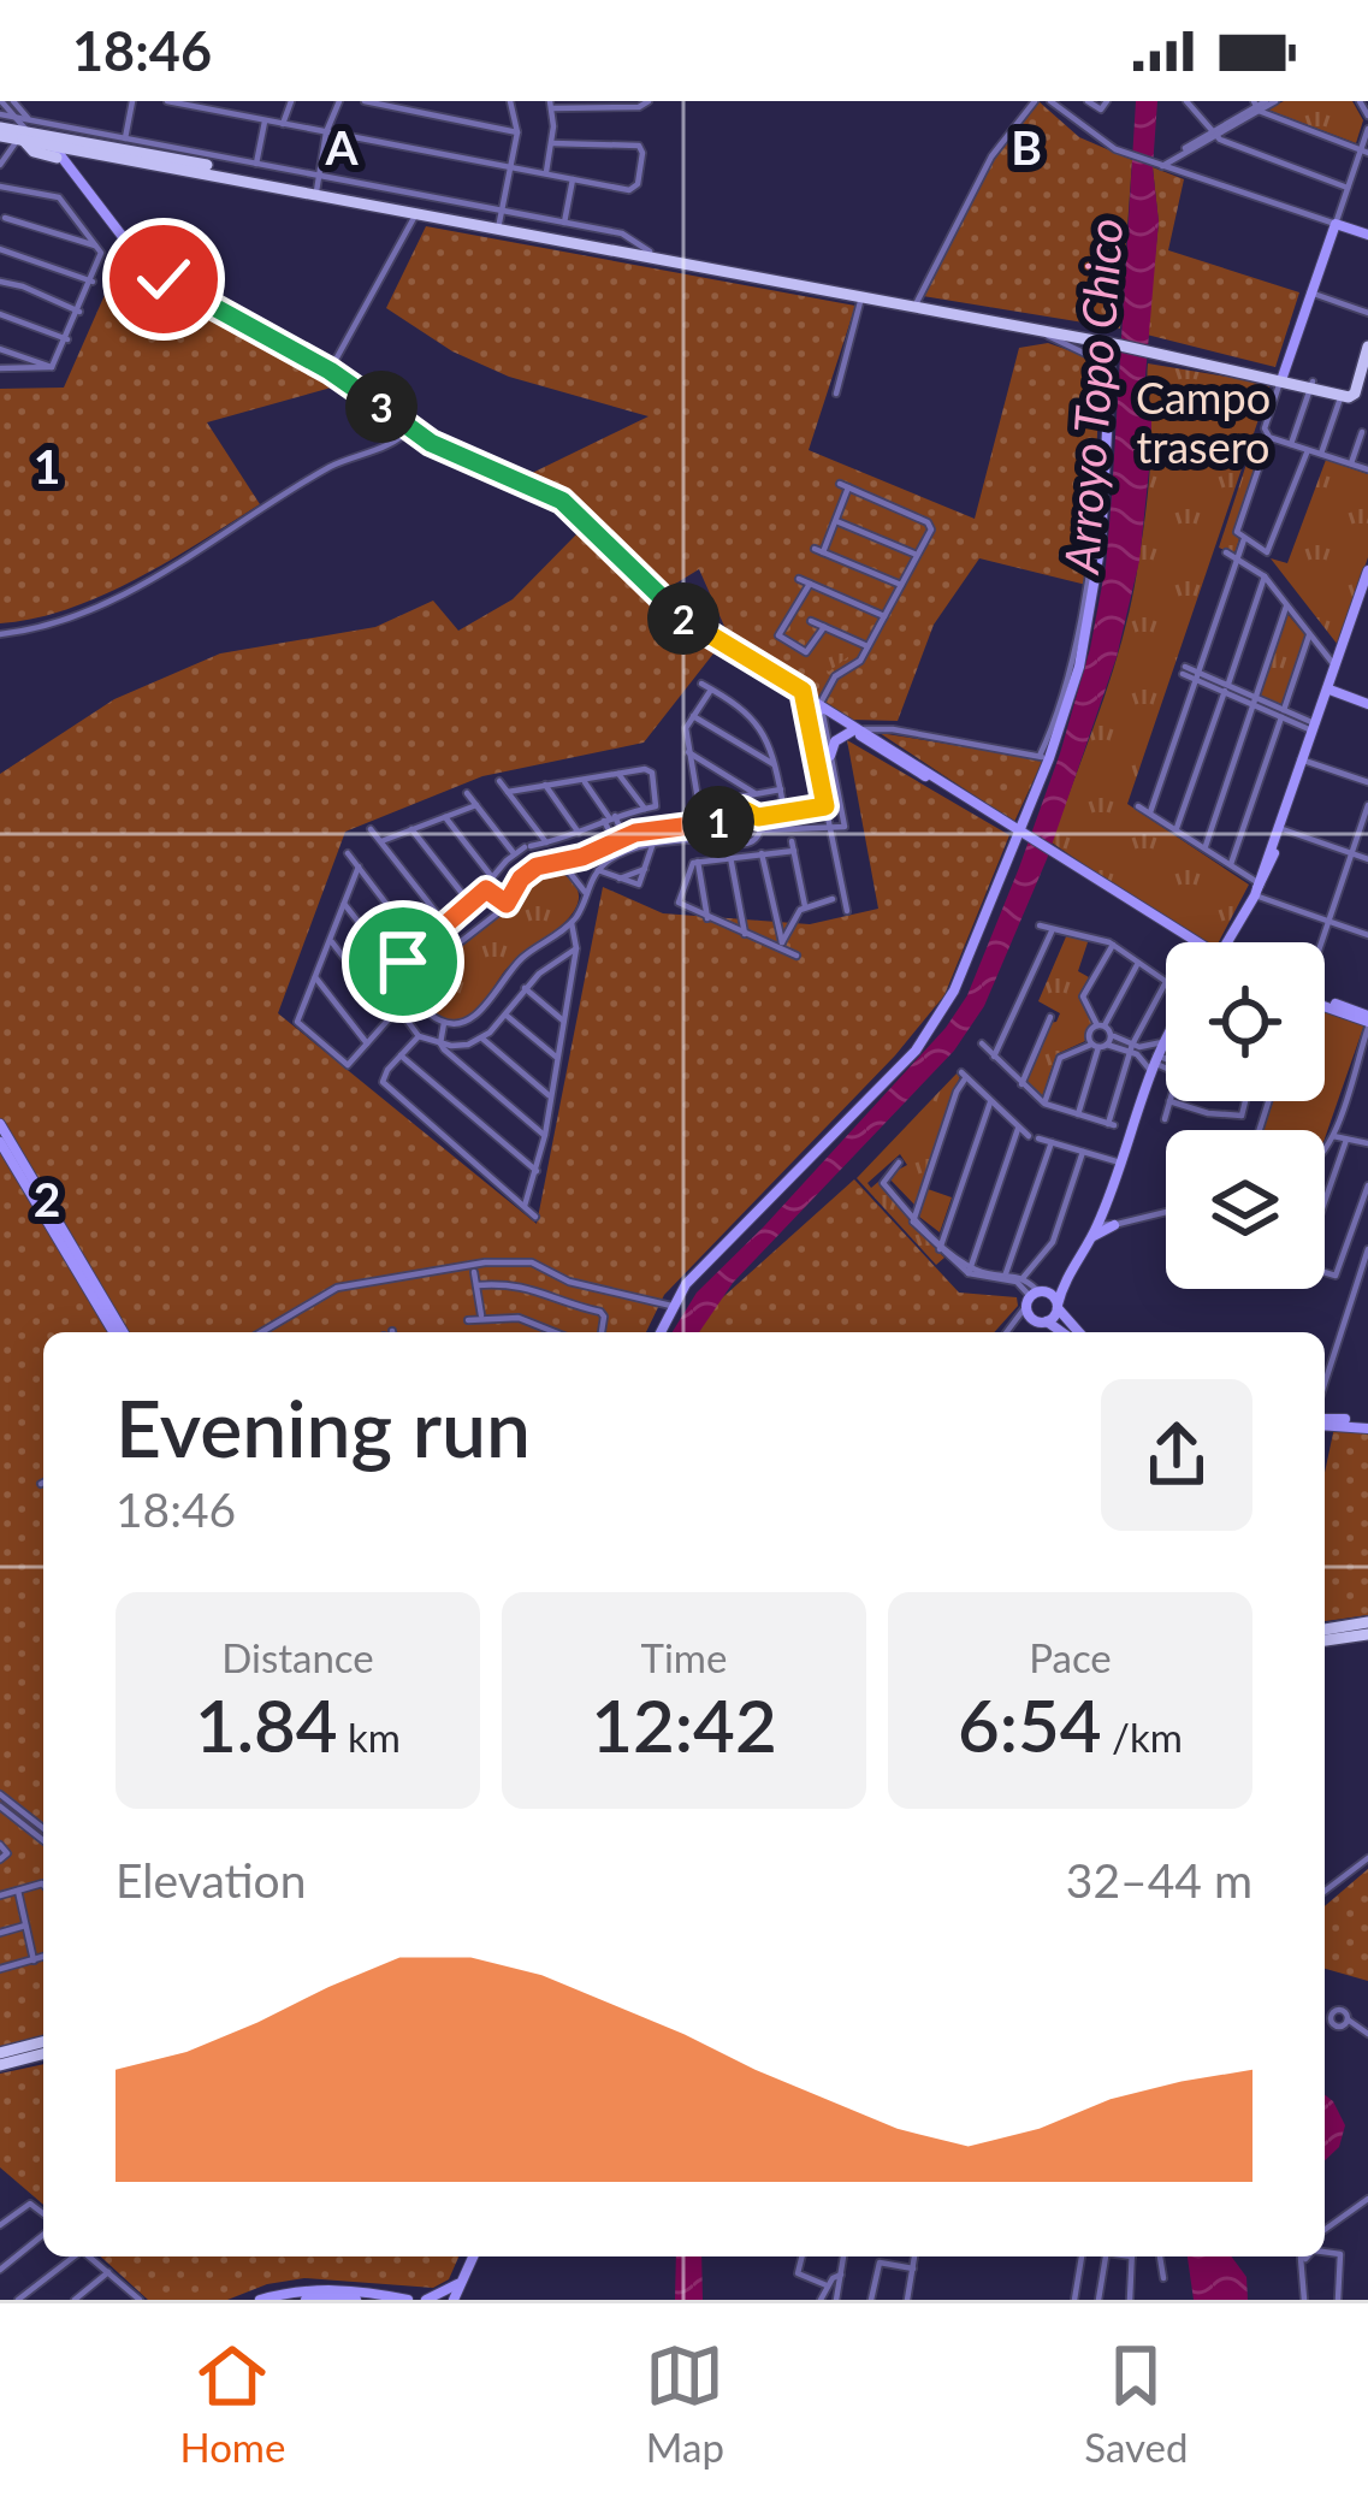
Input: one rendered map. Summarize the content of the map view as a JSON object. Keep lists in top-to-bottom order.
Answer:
{
  "water": ["Arroyo Topo Chico"],
  "parks": ["Campo trasero"],
  "page": {
    "status": "18:46",
    "pins": ["3", "2", "1"],
    "heading": ["Evening run", "18:46"],
    "stats": [
      ["Distance", "1.84 km"],
      ["Time", "12:42"],
      ["Pace", "6:54 /km"]
    ],
    "chart": ["Elevation", "32–44 m"],
    "tabs": ["Home", "Map", "Saved"]
  },
  "grid": {
    "columns": ["A", "B"],
    "rows": ["1", "2"]
  }
}
